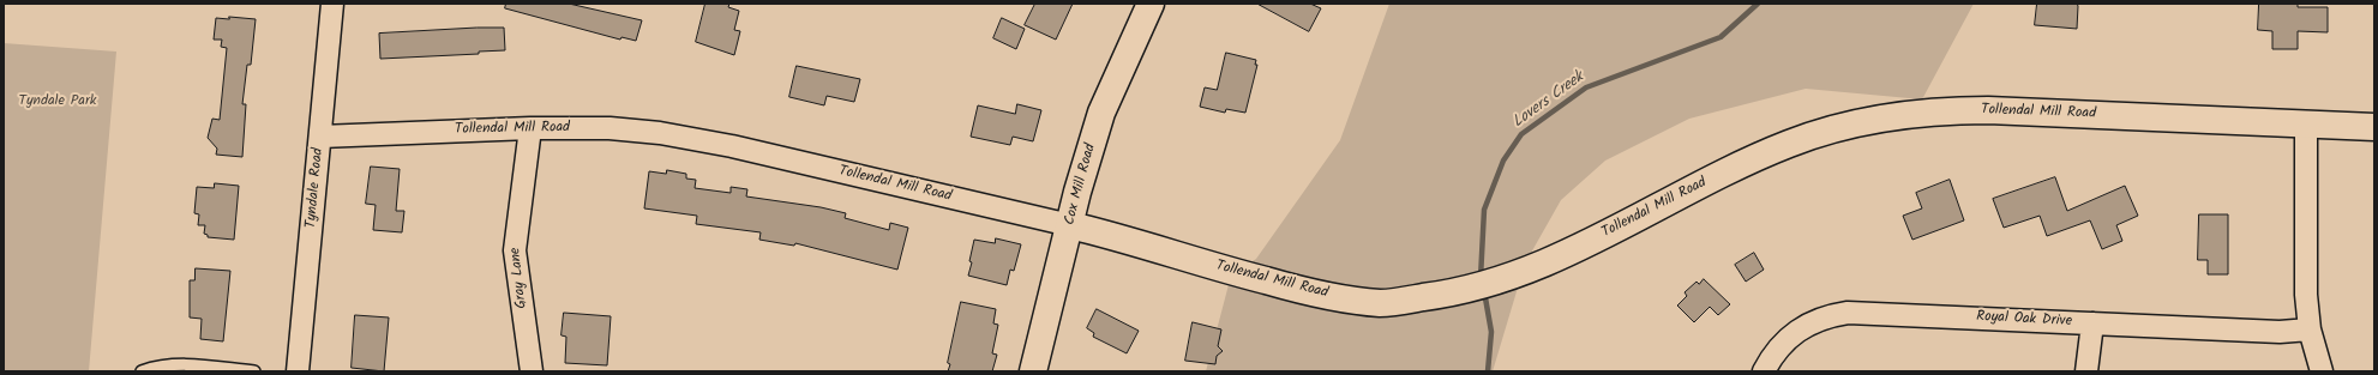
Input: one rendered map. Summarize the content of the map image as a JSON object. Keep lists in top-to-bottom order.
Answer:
{
  "streets": {
    "street": [
      "Tollendal Mill Road",
      "Cox Mill Road",
      "Tyndale Road",
      "Gray Lane",
      "Royal Oak Drive"
    ]
  },
  "crossings": [
    ["Tollendal Mill Road", "Cox Mill Road"],
    ["Tollendal Mill Road", "Tyndale Road"],
    ["Tollendal Mill Road", "Gray Lane"]
  ],
  "water": ["Lovers Creek"],
  "parks": ["Tyndale Park"]
}
